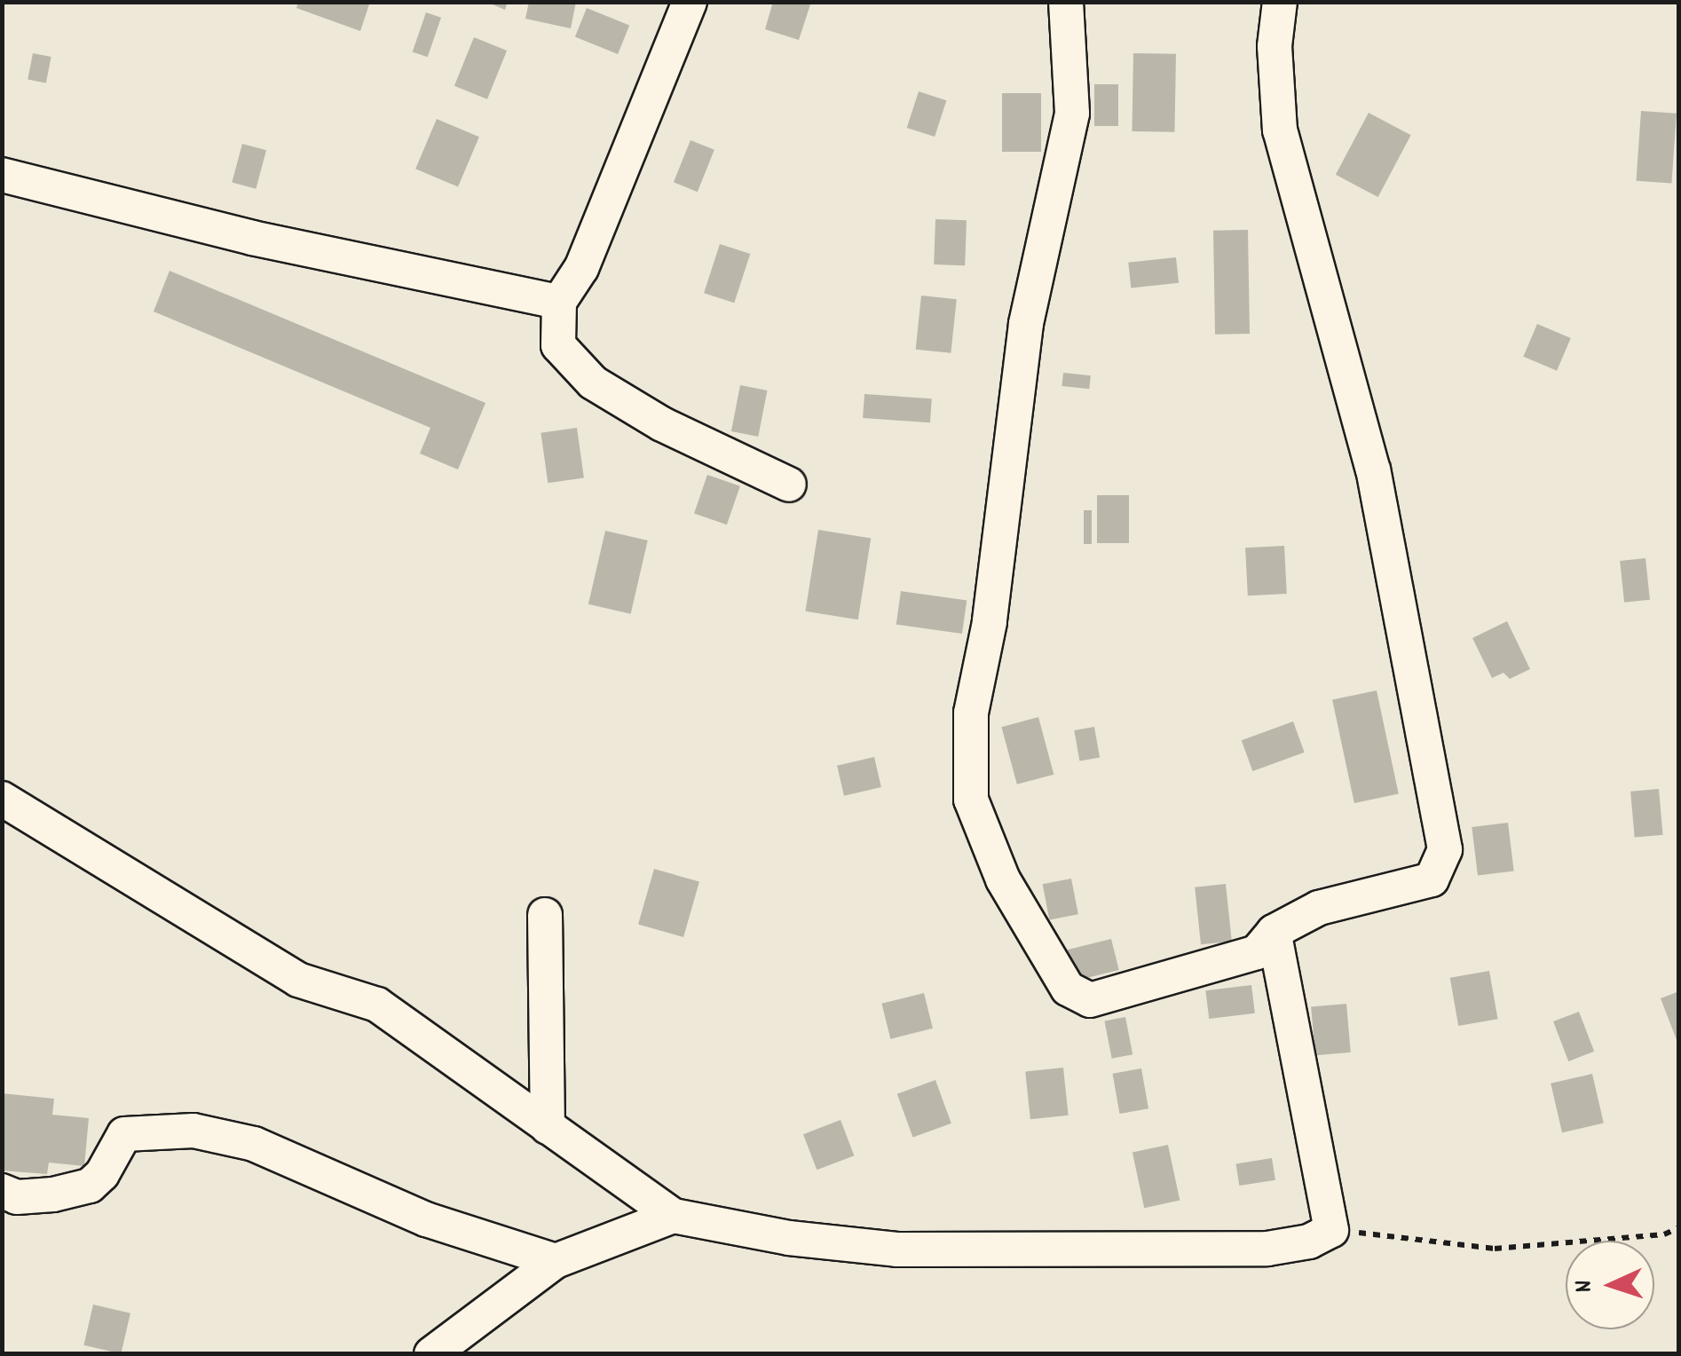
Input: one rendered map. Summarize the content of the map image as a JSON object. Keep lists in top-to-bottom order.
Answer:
{
  "north": "left"
}
